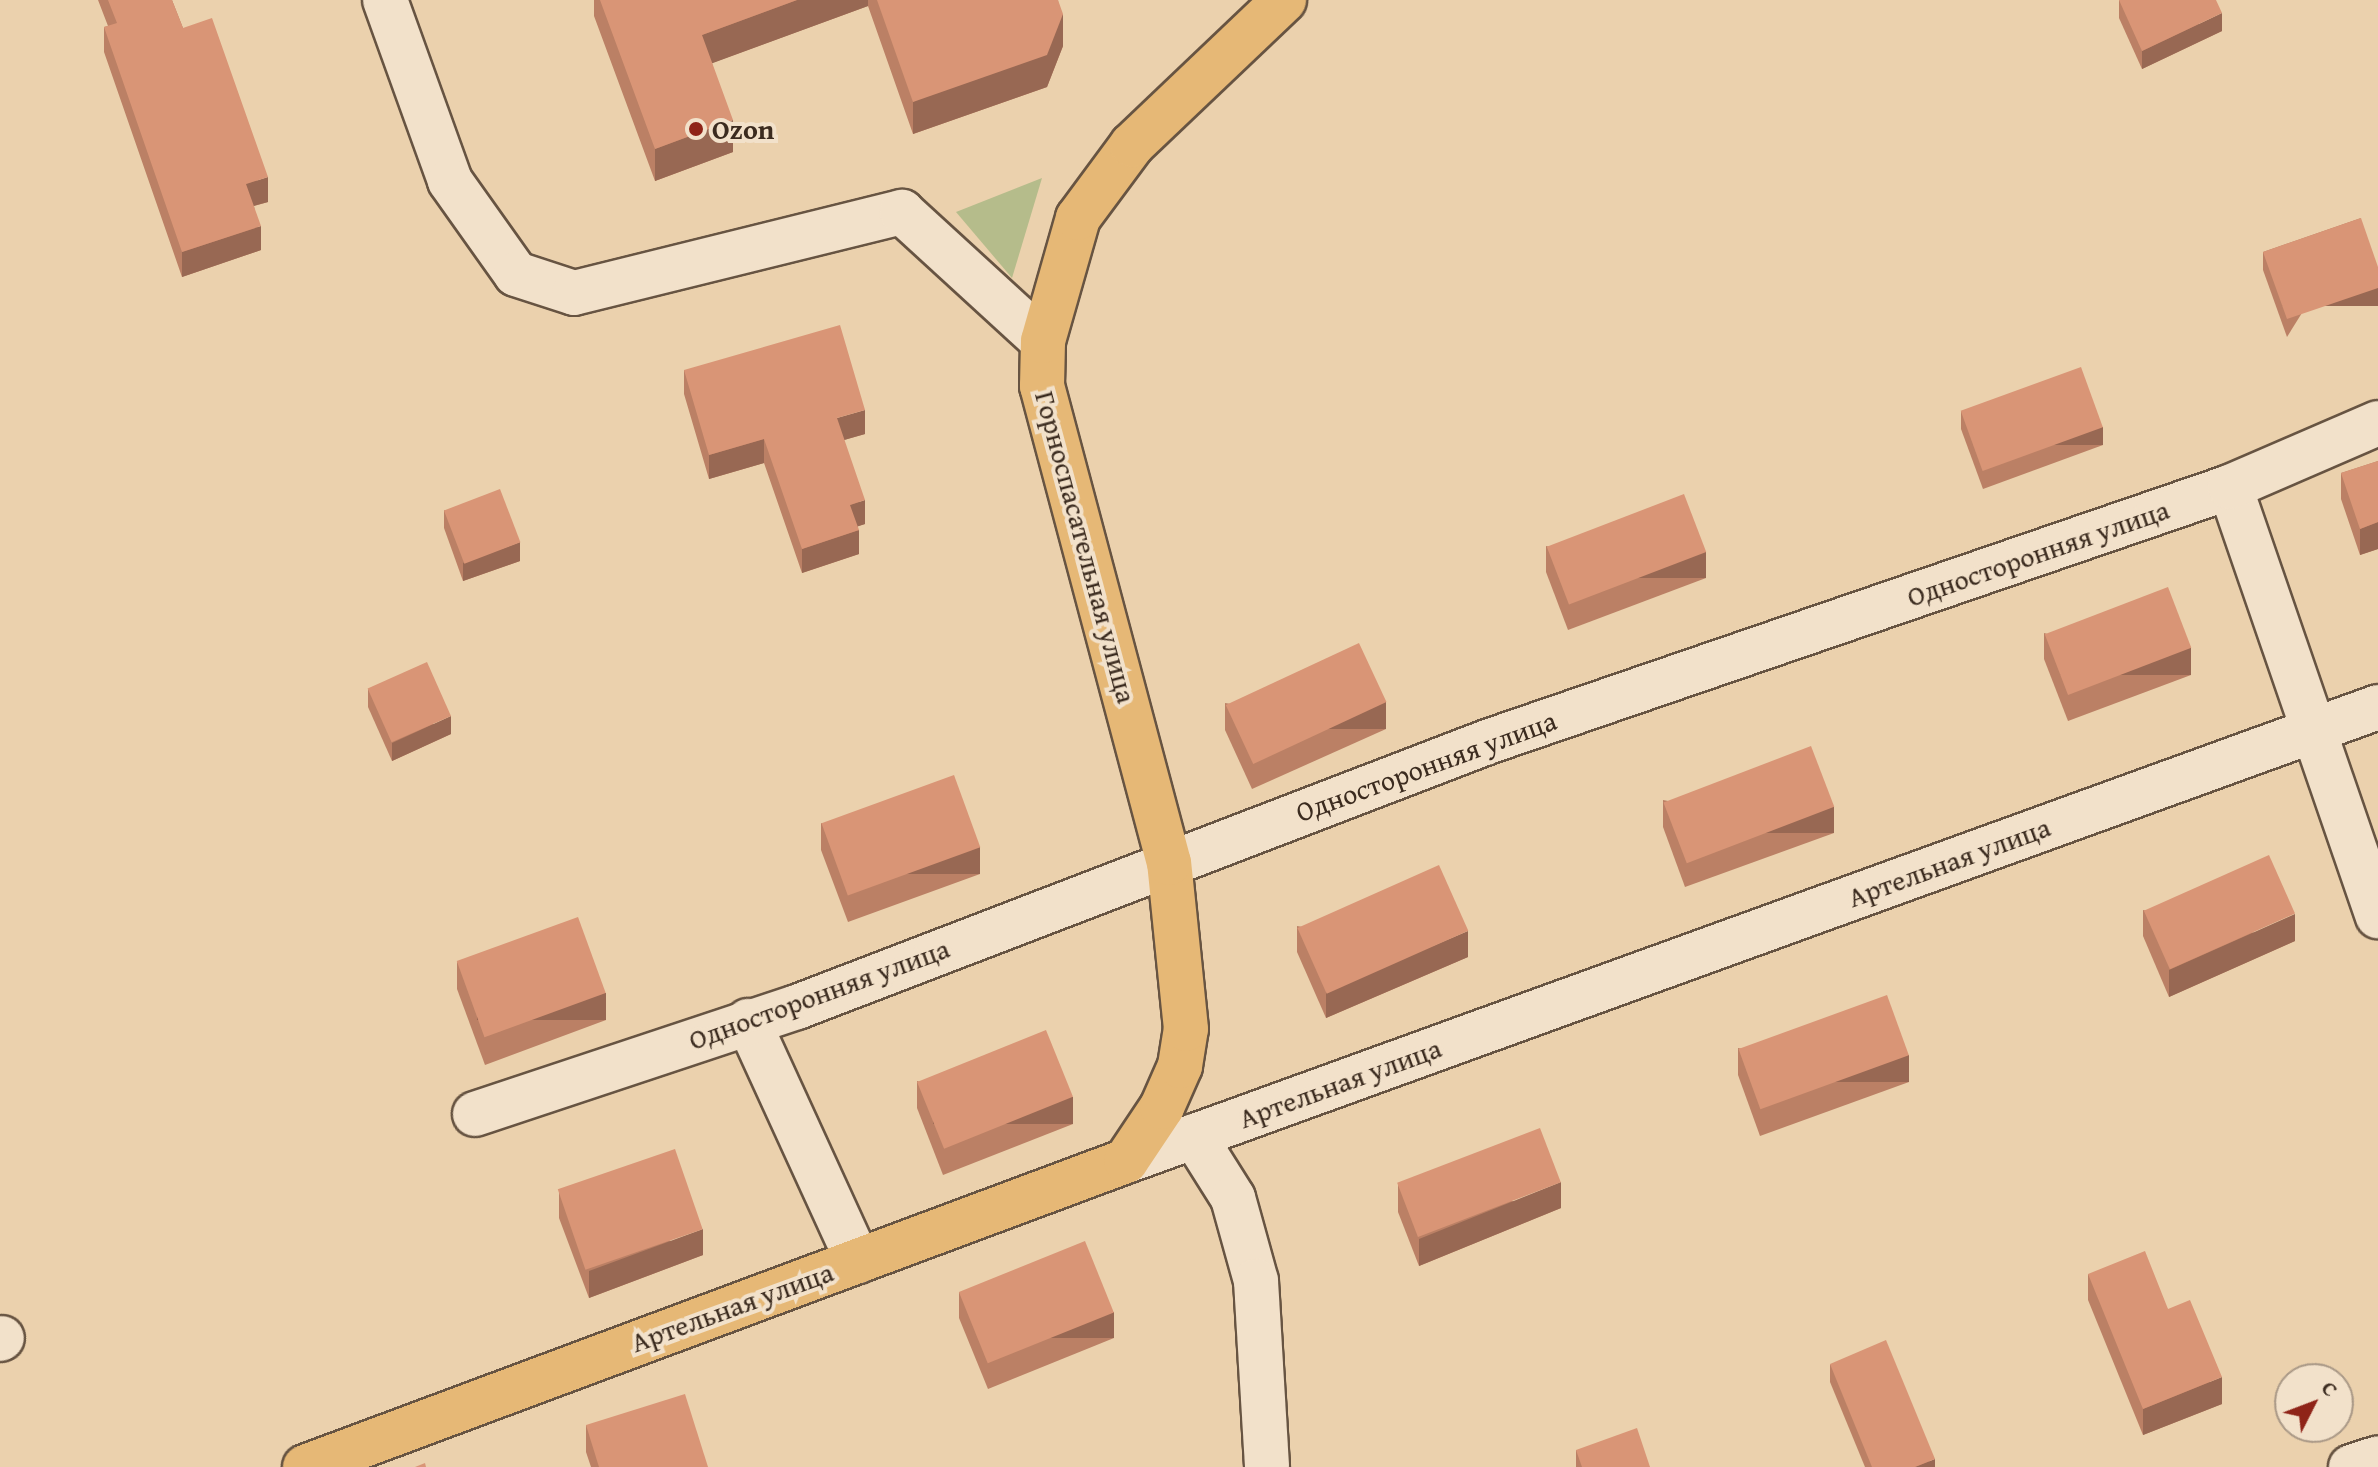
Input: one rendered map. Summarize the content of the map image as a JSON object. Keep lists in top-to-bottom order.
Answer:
{
  "streets": {
    "main road": ["Горноспасательная улица", "Артельная улица"],
    "street": ["Односторонняя улица"]
  },
  "crossings": [
    ["Горноспасательная улица", "Односторонняя улица"],
    ["Горноспасательная улица", "Артельная улица"]
  ],
  "places": ["Ozon"],
  "north": "top right"
}
